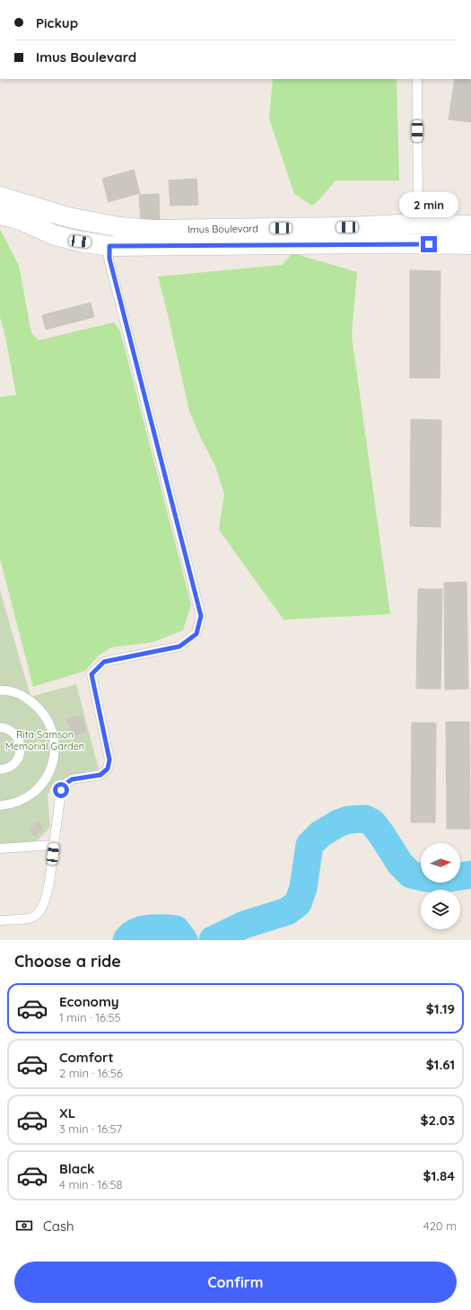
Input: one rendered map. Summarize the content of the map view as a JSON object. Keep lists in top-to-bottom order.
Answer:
{
  "streets": {
    "main road": ["Imus Boulevard"]
  },
  "parks": ["Rita Samson Memorial Garden"],
  "north": "right",
  "page": {
    "banner": ["Pickup", "Imus Boulevard"],
    "bubble": "2 min",
    "heading": "Choose a ride",
    "list": [
      {
        "name": "Economy",
        "note": "1 min · 16:55",
        "value": "$1.19"
      },
      {
        "name": "Comfort",
        "note": "2 min · 16:56",
        "value": "$1.61"
      },
      {
        "name": "XL",
        "note": "3 min · 16:57",
        "value": "$2.03"
      },
      {
        "name": "Black",
        "note": "4 min · 16:58",
        "value": "$1.84"
      }
    ],
    "pay": ["Cash", "420 m"],
    "buttons": "Confirm"
  }
}
